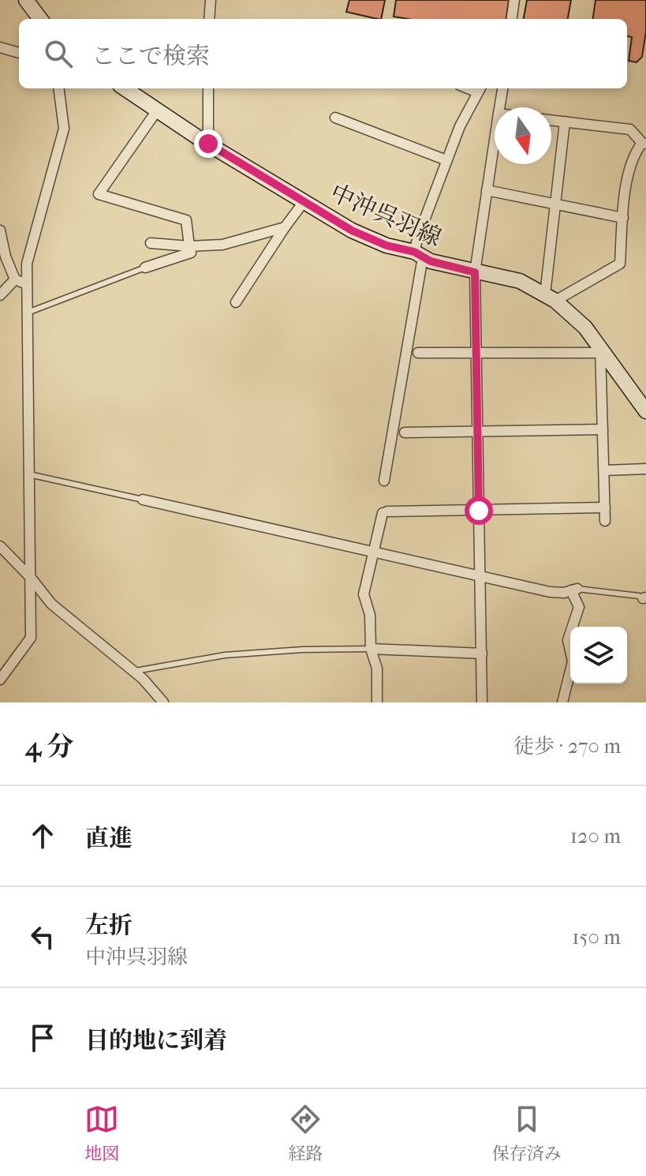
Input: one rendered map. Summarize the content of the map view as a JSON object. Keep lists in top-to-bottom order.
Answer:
{
  "streets": {
    "main road": ["中沖呉羽線"]
  },
  "north": "bottom",
  "page": {
    "search": "ここで検索",
    "heading": ["4 分", "徒歩 · 270 m"],
    "list": [
      ["直進", "120 m"],
      ["左折", "中沖呉羽線", "150 m"],
      "目的地に到着"
    ],
    "nav": ["地図", "経路", "保存済み"]
  }
}
